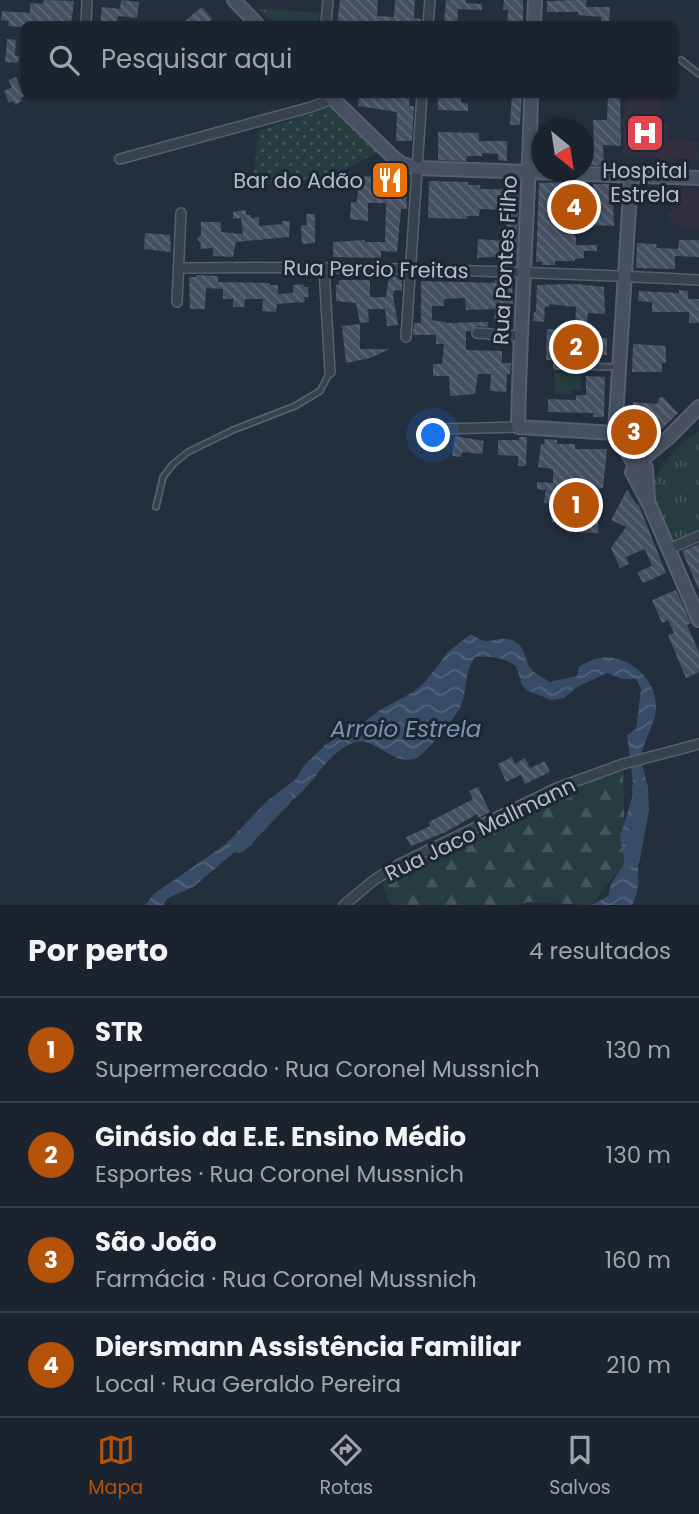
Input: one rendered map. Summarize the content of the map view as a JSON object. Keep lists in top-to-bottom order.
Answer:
{
  "streets": {
    "main road": ["Rua Pontes Filho"],
    "street": ["Rua Percio Freitas", "Rua Jaco Mallmann"]
  },
  "crossings": [
    ["Rua Pontes Filho", "Rua Percio Freitas"]
  ],
  "water": ["Arroio Estrela"],
  "places": {
    "hospital": ["Hospital Estrela"],
    "restaurant": ["Bar do Adão"]
  },
  "north": "bottom right",
  "page": {
    "search": "Pesquisar aqui",
    "pins": [
      "4",
      "2",
      "3",
      "1"
    ],
    "heading": ["Por perto", "4 resultados"],
    "list": [
      {
        "mark": "1",
        "name": "STR",
        "note": "Supermercado · Rua Coronel Mussnich",
        "value": "130 m"
      },
      {
        "mark": "2",
        "name": "Ginásio da E.E. Ensino Médio",
        "note": "Esportes · Rua Coronel Mussnich",
        "value": "130 m"
      },
      {
        "mark": "3",
        "name": "São João",
        "note": "Farmácia · Rua Coronel Mussnich",
        "value": "160 m"
      },
      {
        "mark": "4",
        "name": "Diersmann Assistência Familiar",
        "note": "Local · Rua Geraldo Pereira",
        "value": "210 m"
      }
    ],
    "nav": ["Mapa", "Rotas", "Salvos"]
  }
}
